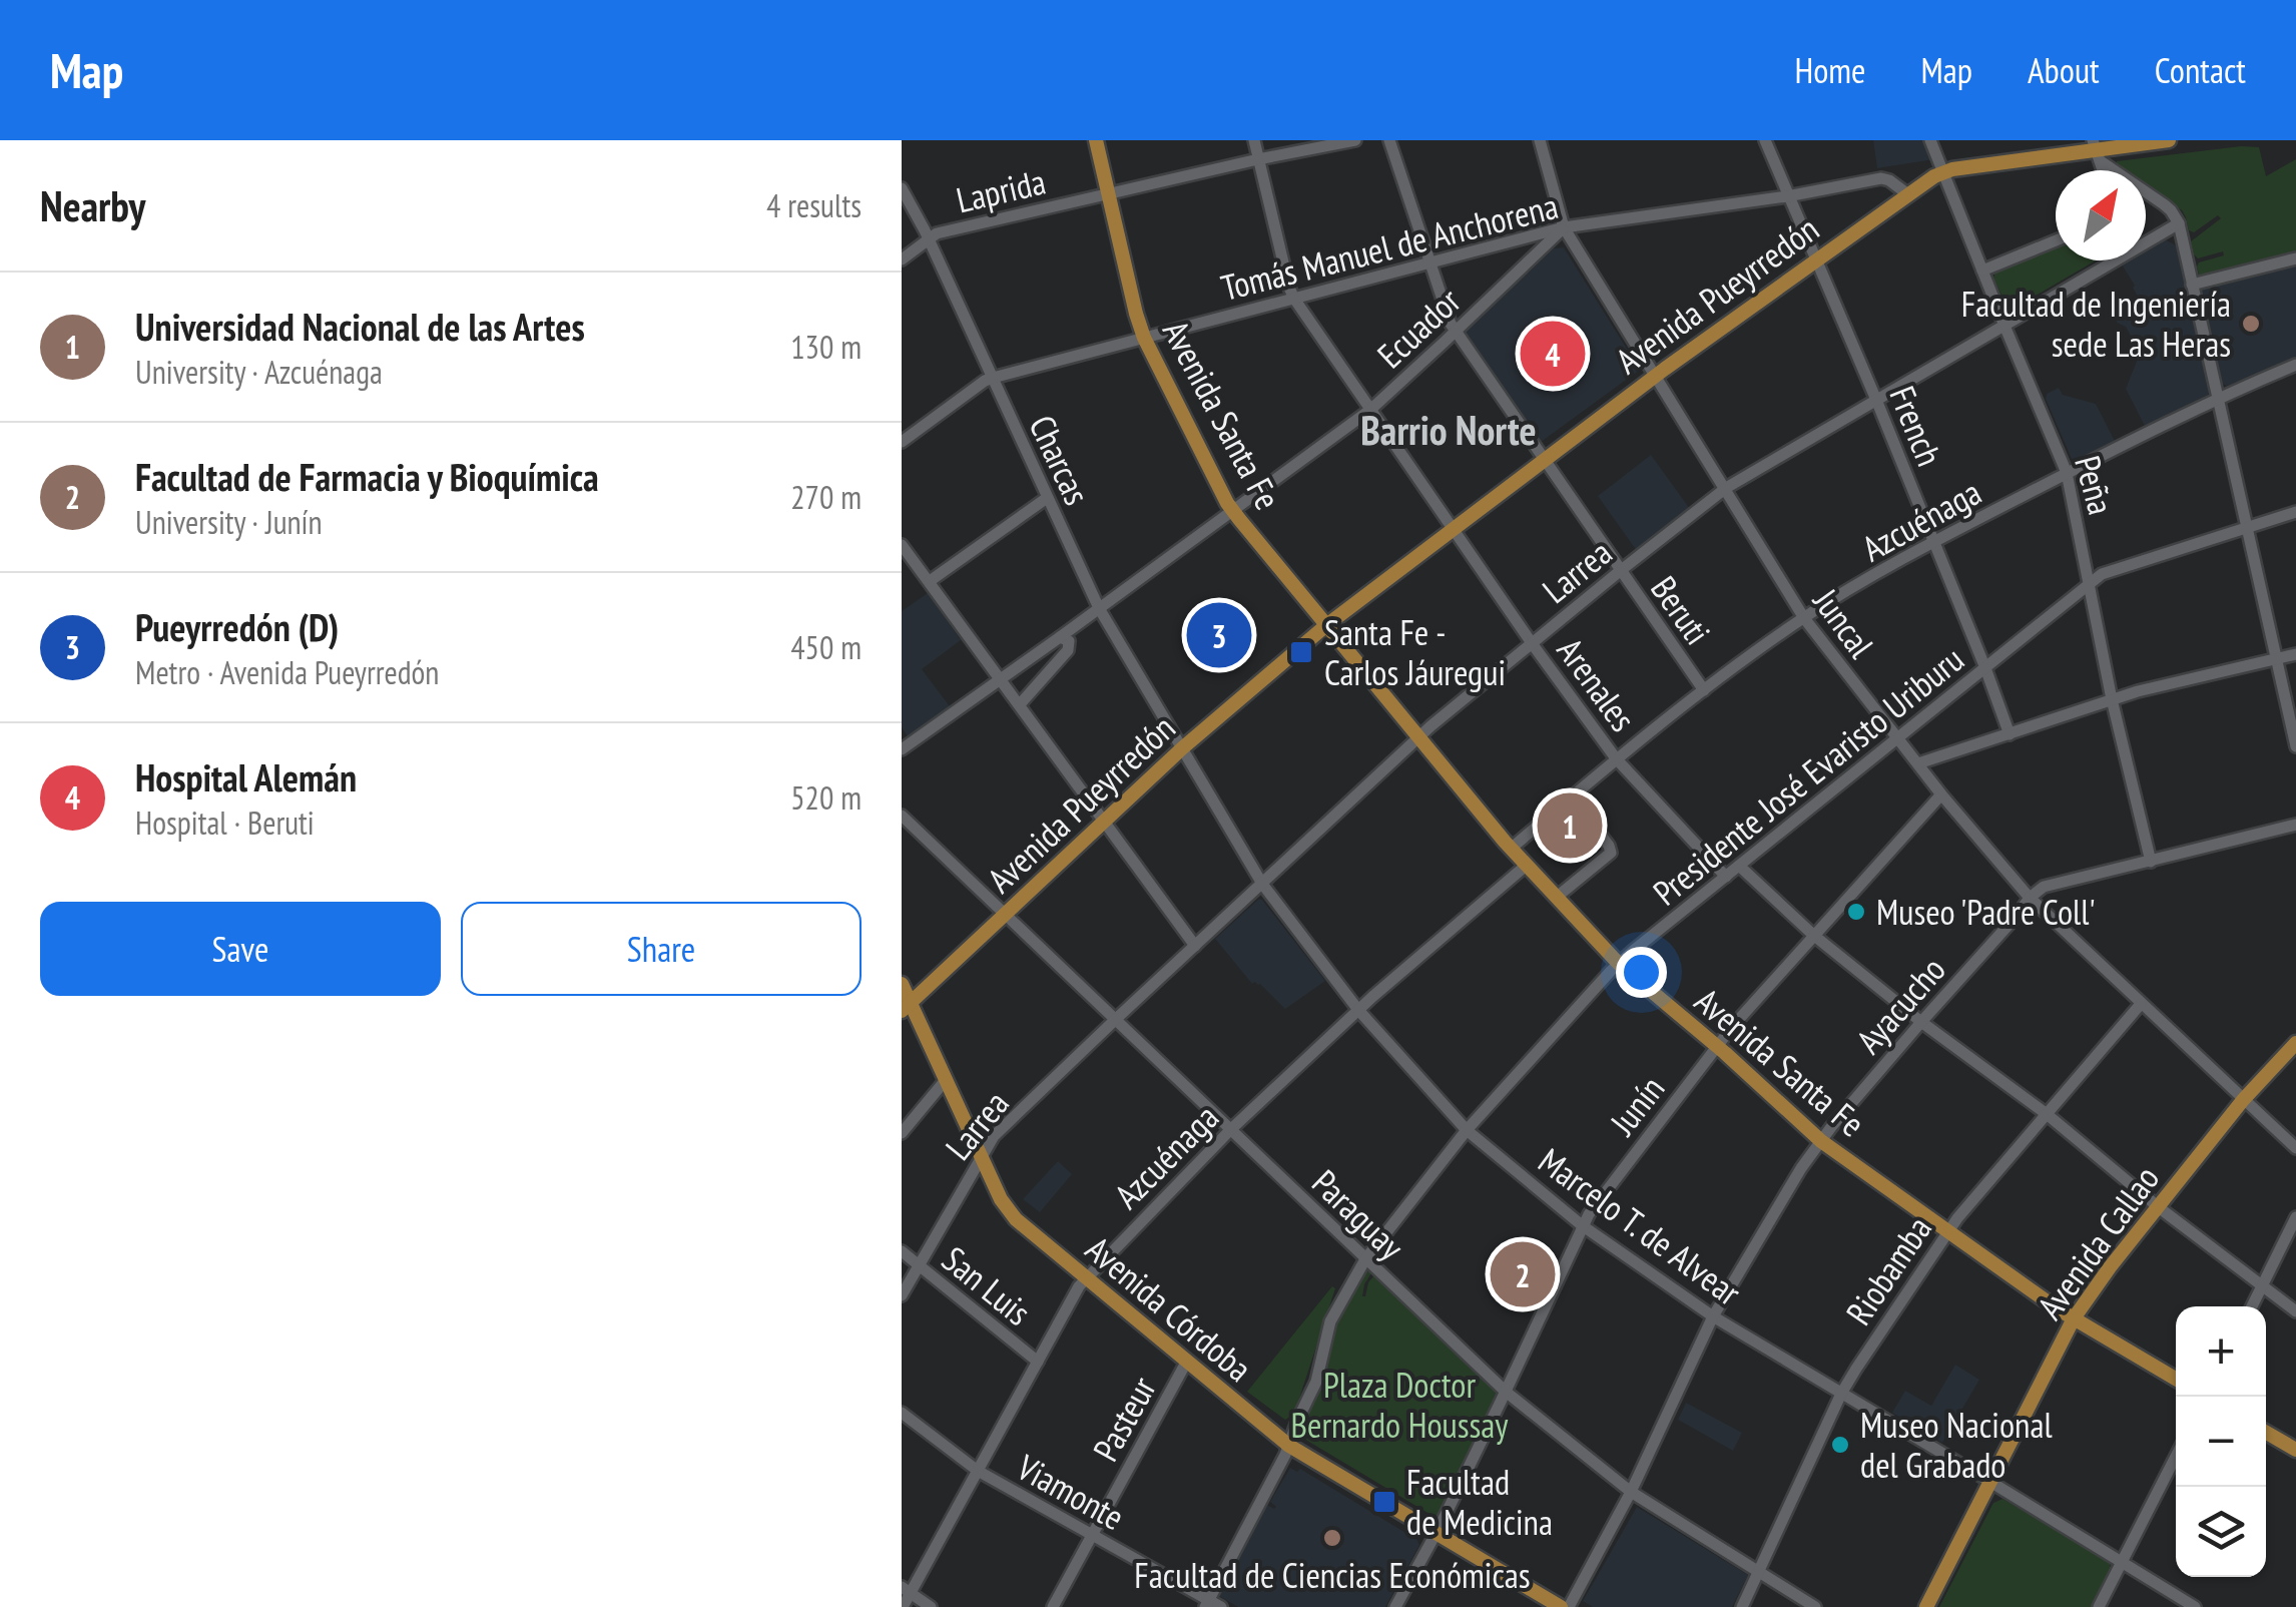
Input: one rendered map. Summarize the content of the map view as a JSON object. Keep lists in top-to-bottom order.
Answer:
{
  "streets": {
    "main road": [
      "Avenida Pueyrredón",
      "Avenida Santa Fe",
      "Avenida Callao",
      "Avenida Córdoba"
    ],
    "street": [
      "Laprida",
      "Tomás Manuel de Anchorena",
      "Ecuador",
      "French",
      "Charcas",
      "Peña",
      "Azcuénaga",
      "Larrea",
      "Beruti",
      "Juncal",
      "Arenales",
      "Presidente José Evaristo Uriburu",
      "Ayacucho",
      "Junín",
      "Paraguay",
      "Marcelo T. de Alvear",
      "Riobamba",
      "San Luis",
      "Pasteur",
      "Viamonte"
    ]
  },
  "crossings": [
    ["Laprida", "Avenida Santa Fe"],
    ["Laprida", "Charcas"],
    ["Laprida", "Arenales"],
    ["Tomás Manuel de Anchorena", "Avenida Pueyrredón"],
    ["Tomás Manuel de Anchorena", "Ecuador"],
    ["Tomás Manuel de Anchorena", "Avenida Santa Fe"],
    ["Tomás Manuel de Anchorena", "French"],
    ["Tomás Manuel de Anchorena", "Charcas"],
    ["Tomás Manuel de Anchorena", "Beruti"],
    ["Tomás Manuel de Anchorena", "Juncal"],
    ["Tomás Manuel de Anchorena", "Arenales"],
    ["Avenida Pueyrredón", "Avenida Santa Fe"],
    ["Avenida Pueyrredón", "French"],
    ["Avenida Pueyrredón", "Charcas"],
    ["Avenida Pueyrredón", "Peña"],
    ["Avenida Pueyrredón", "Beruti"],
    ["Avenida Pueyrredón", "Juncal"],
    ["Avenida Pueyrredón", "Arenales"],
    ["Avenida Pueyrredón", "Paraguay"],
    ["Avenida Pueyrredón", "Marcelo T. de Alvear"],
    ["Avenida Pueyrredón", "Avenida Córdoba"],
    ["Ecuador", "Avenida Santa Fe"],
    ["Ecuador", "Charcas"],
    ["Ecuador", "Beruti"],
    ["Ecuador", "Juncal"],
    ["Ecuador", "Arenales"],
    ["Avenida Santa Fe", "Azcuénaga"],
    ["Avenida Santa Fe", "Larrea"],
    ["Avenida Santa Fe", "Presidente José Evaristo Uriburu"],
    ["Avenida Santa Fe", "Ayacucho"],
    ["Avenida Santa Fe", "Junín"],
    ["Avenida Santa Fe", "Avenida Callao"],
    ["Avenida Santa Fe", "Riobamba"],
    ["French", "Azcuénaga"],
    ["French", "Larrea"],
    ["French", "Presidente José Evaristo Uriburu"],
    ["Charcas", "Marcelo T. de Alvear"],
    ["Peña", "Azcuénaga"],
    ["Peña", "Larrea"],
    ["Peña", "Presidente José Evaristo Uriburu"],
    ["Peña", "Ayacucho"],
    ["Azcuénaga", "Beruti"],
    ["Azcuénaga", "Juncal"],
    ["Azcuénaga", "Arenales"],
    ["Azcuénaga", "Paraguay"],
    ["Azcuénaga", "Marcelo T. de Alvear"],
    ["Azcuénaga", "San Luis"],
    ["Azcuénaga", "Avenida Córdoba"],
    ["Azcuénaga", "Viamonte"],
    ["Larrea", "Beruti"],
    ["Larrea", "Juncal"],
    ["Larrea", "Arenales"],
    ["Larrea", "Paraguay"],
    ["Larrea", "Marcelo T. de Alvear"],
    ["Larrea", "San Luis"],
    ["Larrea", "Avenida Córdoba"],
    ["Juncal", "Presidente José Evaristo Uriburu"],
    ["Juncal", "Ayacucho"],
    ["Juncal", "Junín"],
    ["Juncal", "Avenida Callao"],
    ["Juncal", "Riobamba"],
    ["Arenales", "Presidente José Evaristo Uriburu"],
    ["Presidente José Evaristo Uriburu", "Paraguay"],
    ["Presidente José Evaristo Uriburu", "Marcelo T. de Alvear"],
    ["Presidente José Evaristo Uriburu", "Avenida Córdoba"],
    ["Presidente José Evaristo Uriburu", "Viamonte"],
    ["Ayacucho", "Paraguay"],
    ["Ayacucho", "Marcelo T. de Alvear"],
    ["Junín", "Paraguay"],
    ["Junín", "Marcelo T. de Alvear"],
    ["Junín", "Avenida Córdoba"],
    ["Paraguay", "Riobamba"],
    ["Marcelo T. de Alvear", "Avenida Callao"],
    ["Marcelo T. de Alvear", "Riobamba"],
    ["Avenida Córdoba", "Pasteur"],
    ["Pasteur", "Viamonte"]
  ],
  "districts": ["Barrio Norte"],
  "parks": ["Plaza Doctor Bernardo Houssay"],
  "places": {
    "other": [
      "Facultad de Ingeniería sede Las Heras",
      "Museo 'Padre Coll'",
      "Museo Nacional del Grabado",
      "Facultad de Ciencias Económicas"
    ],
    "transit": ["Santa Fe - Carlos Jáuregui", "Facultad de Medicina"]
  },
  "north": "top right",
  "page": {
    "header": "Map",
    "nav": [
      "Home",
      "Map",
      "About",
      "Contact"
    ],
    "heading": ["Nearby", "4 results"],
    "list": [
      {
        "mark": "1",
        "name": "Universidad Nacional de las Artes",
        "note": "University · Azcuénaga",
        "value": "130 m"
      },
      {
        "mark": "2",
        "name": "Facultad de Farmacia y Bioquímica",
        "note": "University · Junín",
        "value": "270 m"
      },
      {
        "mark": "3",
        "name": "Pueyrredón (D)",
        "note": "Metro · Avenida Pueyrredón",
        "value": "450 m"
      },
      {
        "mark": "4",
        "name": "Hospital Alemán",
        "note": "Hospital · Beruti",
        "value": "520 m"
      }
    ],
    "pins": [
      "4",
      "3",
      "1",
      "2"
    ],
    "buttons": ["Save", "Share"],
    "map_buttons": ["+", "−"]
  }
}
